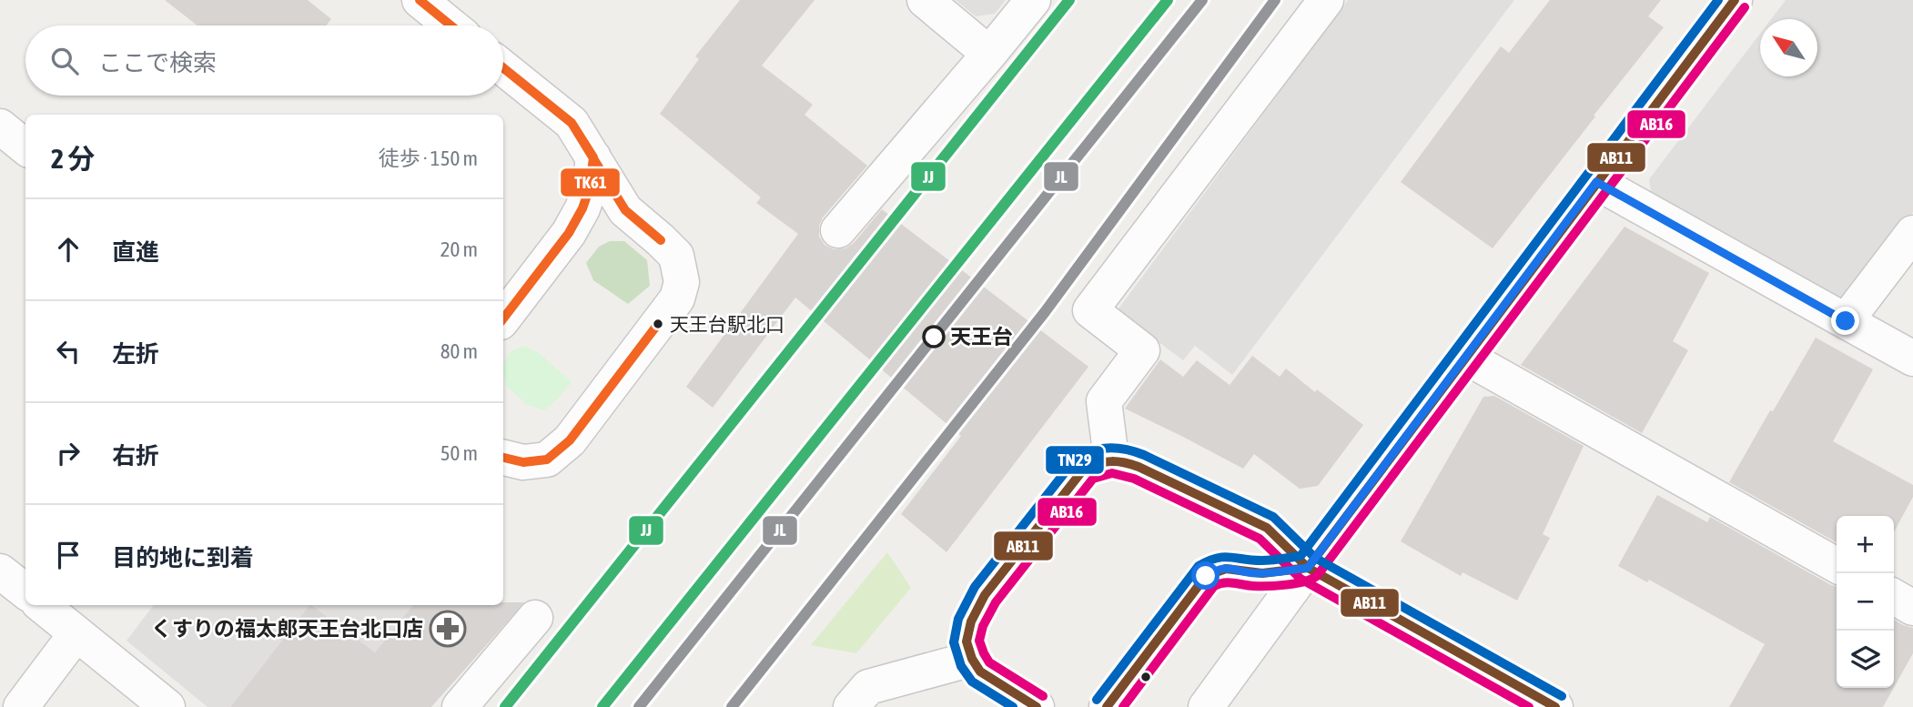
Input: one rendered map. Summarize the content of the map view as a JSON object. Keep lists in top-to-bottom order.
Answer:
{
  "places": {
    "other": ["天王台駅北口", "天王台"],
    "pharmacy": ["くすりの福太郎天王台北口店"]
  },
  "lines": [
    "transit line JL",
    "transit line JJ",
    "transit line AB11",
    "transit line TN29",
    "transit line TK61",
    "transit line AB16"
  ],
  "north": "top left",
  "page": {
    "search": "ここで検索",
    "heading": ["2 分", "徒歩 · 150 m"],
    "list": [
      ["直進", "20 m"],
      ["左折", "80 m"],
      ["右折", "50 m"],
      "目的地に到着"
    ],
    "map_buttons": ["+", "−"]
  }
}
